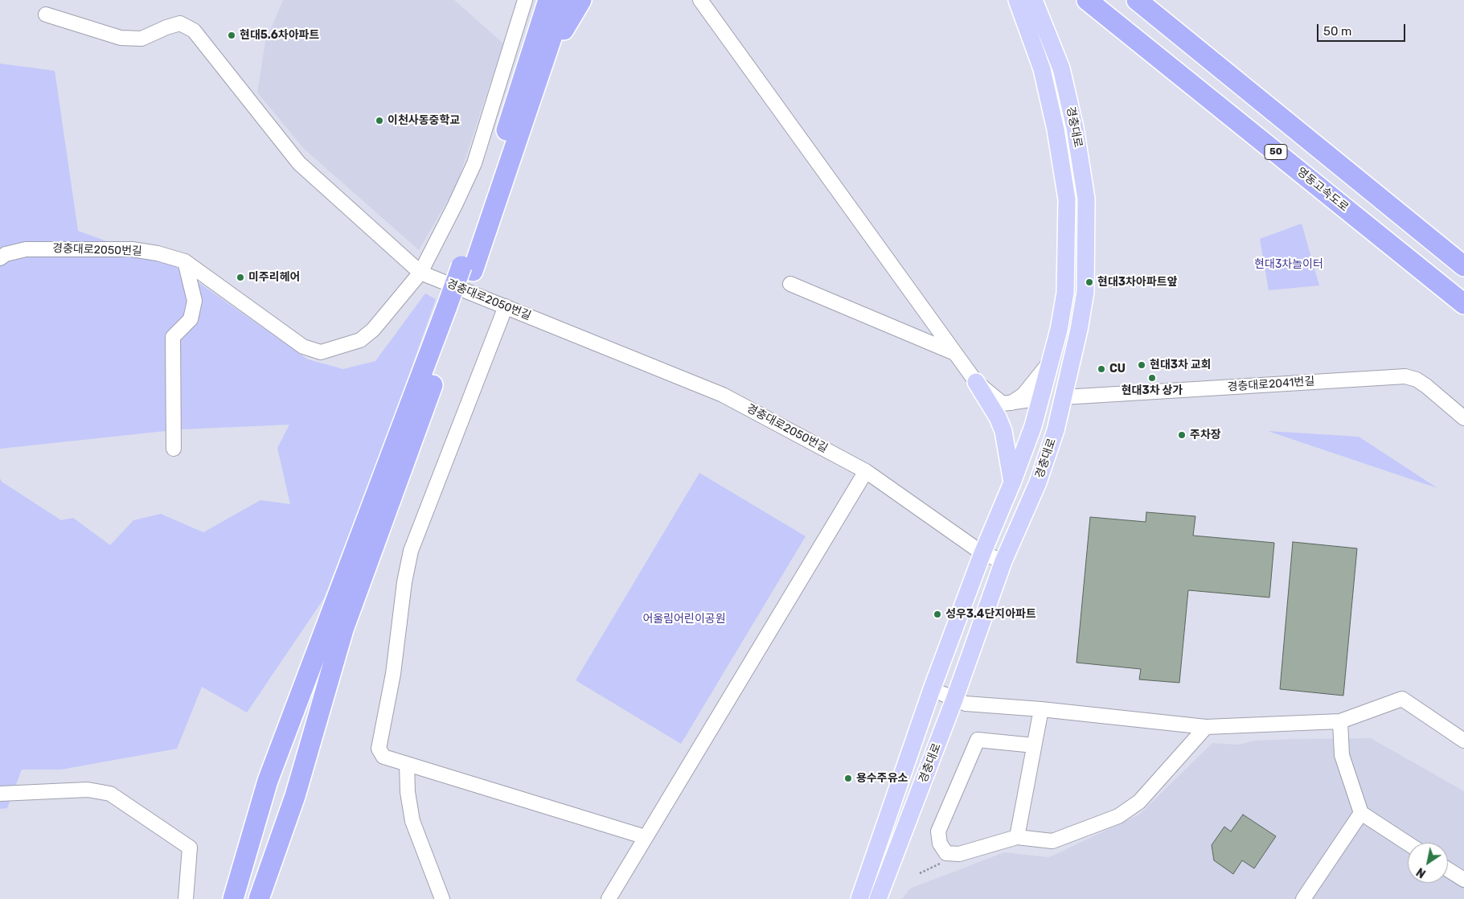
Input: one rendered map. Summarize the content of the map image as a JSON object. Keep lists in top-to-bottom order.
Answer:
{
  "streets": {
    "highway": ["50", "영동고속도로"],
    "main road": ["경충대로"],
    "street": ["경충대로2050번길", "경충대로2041번길"]
  },
  "crossings": [
    ["경충대로", "경충대로2050번길"],
    ["경충대로", "경충대로2041번길"]
  ],
  "parks": ["현대3차놀이터", "어울림어린이공원"],
  "places": [
    "현대5.6차아파트",
    "이천사동중학교",
    "미주리헤어",
    "현대3차아파트앞",
    "현대3차 교회",
    "CU",
    "현대3차 상가",
    "주차장",
    "성우3.4단지아파트",
    "용수주유소"
  ],
  "scale_bar": "50 m",
  "north": "bottom left"
}
